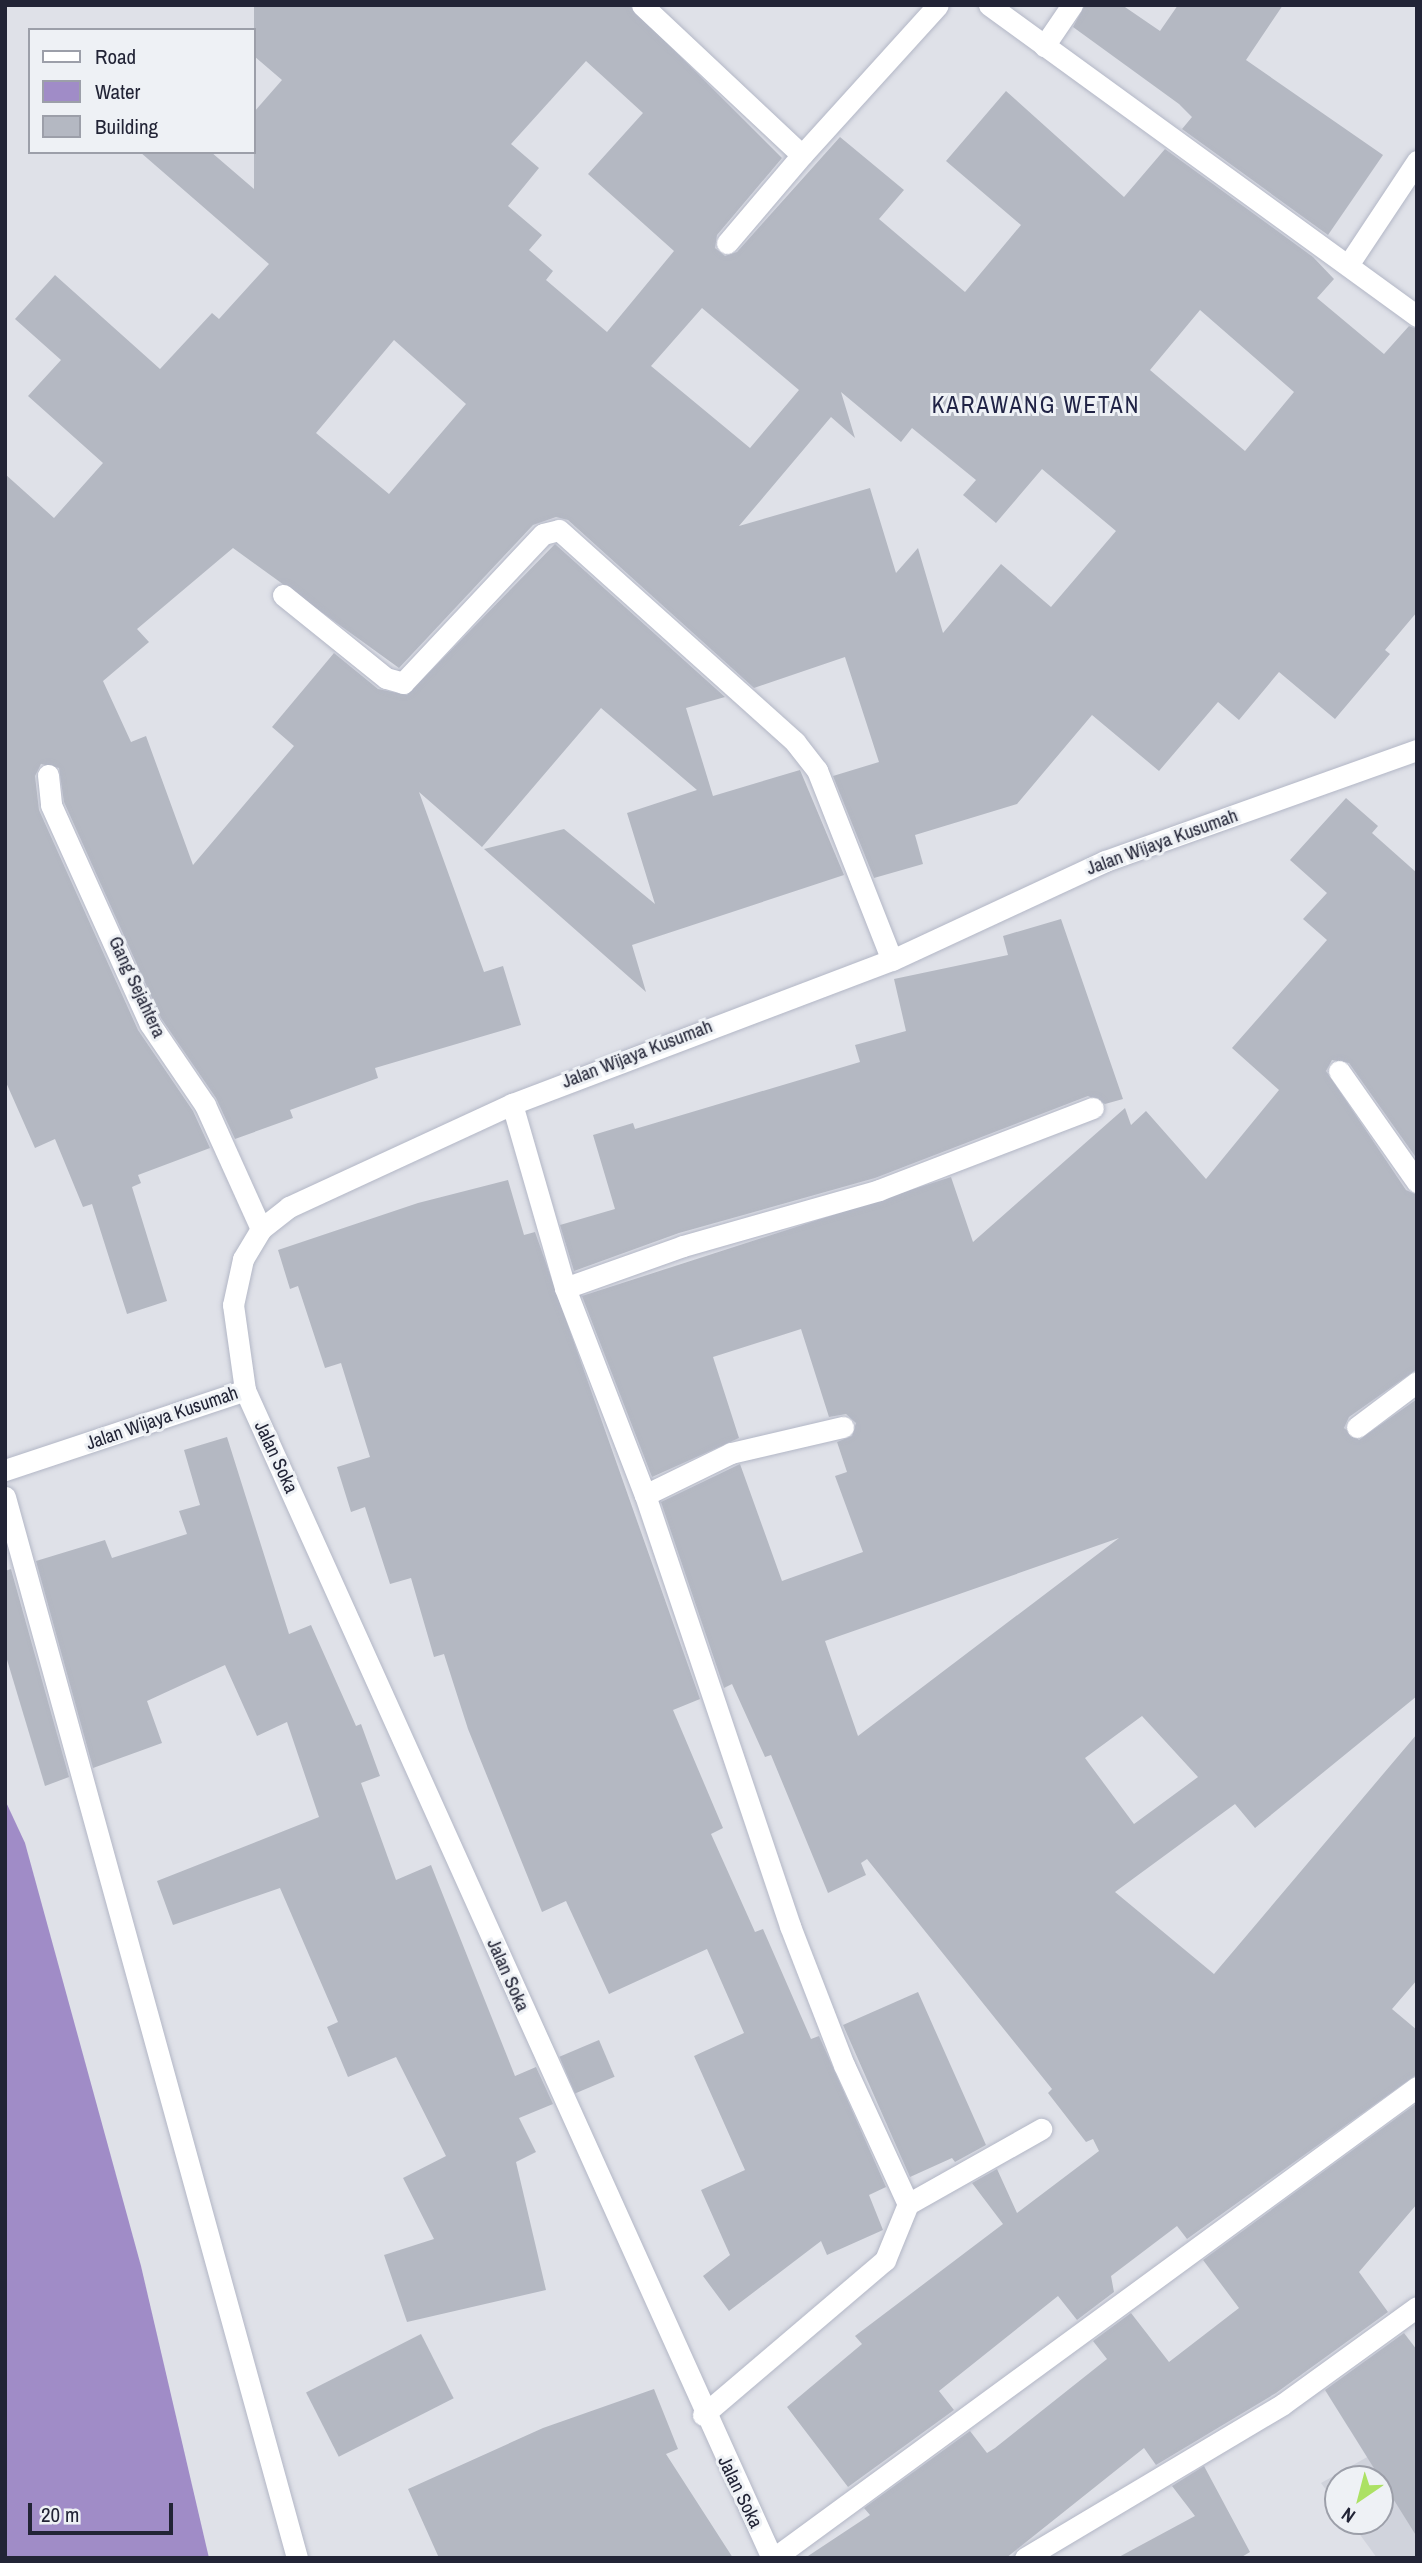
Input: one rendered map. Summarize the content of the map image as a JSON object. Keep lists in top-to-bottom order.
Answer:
{
  "streets": {
    "street": ["Jalan Wijaya Kusumah", "Gang Sejahtera", "Jalan Soka"]
  },
  "crossings": [
    ["Jalan Wijaya Kusumah", "Gang Sejahtera"],
    ["Jalan Wijaya Kusumah", "Jalan Soka"]
  ],
  "districts": ["KARAWANG WETAN"],
  "legend": ["Road", "Water", "Building"],
  "scale_bar": "20 m",
  "north": "bottom left"
}
